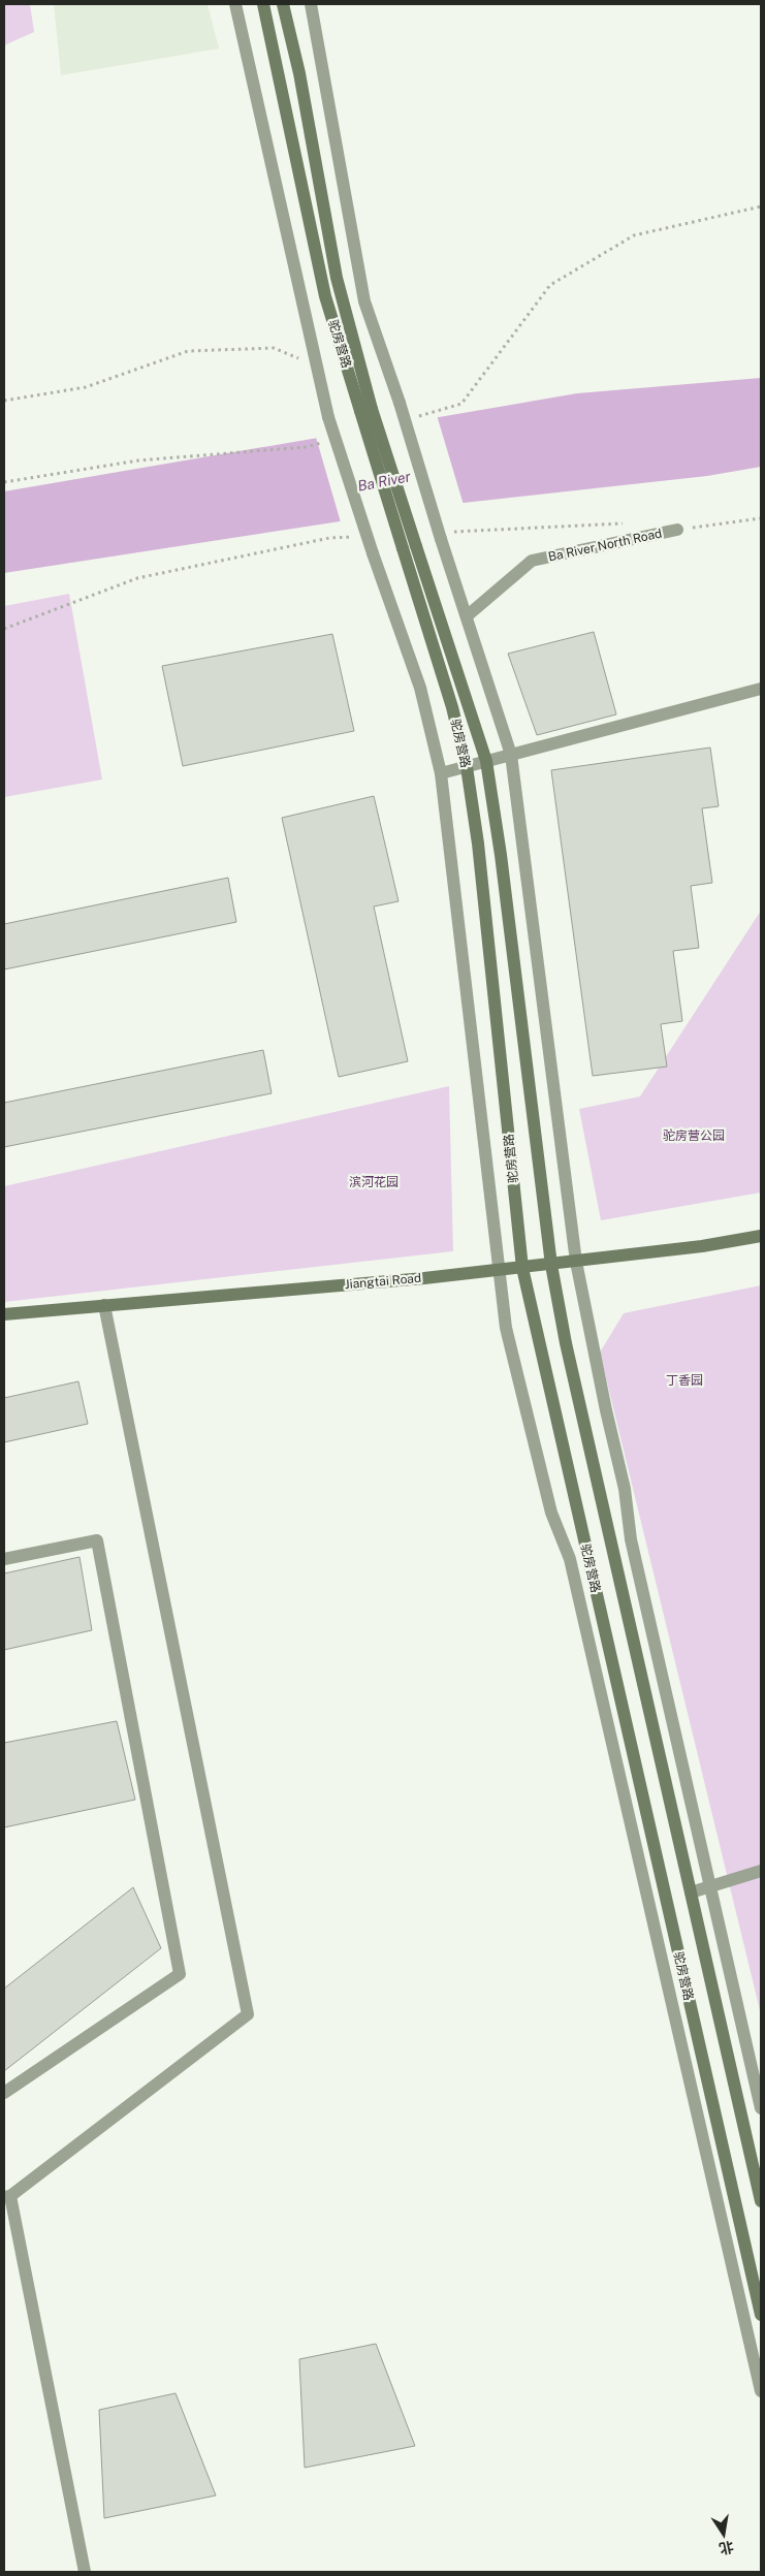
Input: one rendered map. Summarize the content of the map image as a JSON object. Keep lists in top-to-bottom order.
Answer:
{
  "streets": {
    "street": ["驼房营路", "Ba River North Road", "Jiangtai Road"]
  },
  "crossings": [
    ["驼房营路", "Jiangtai Road"]
  ],
  "water": ["Ba River"],
  "parks": ["驼房营公园", "滨河花园", "丁香园"],
  "north": "bottom"
}
